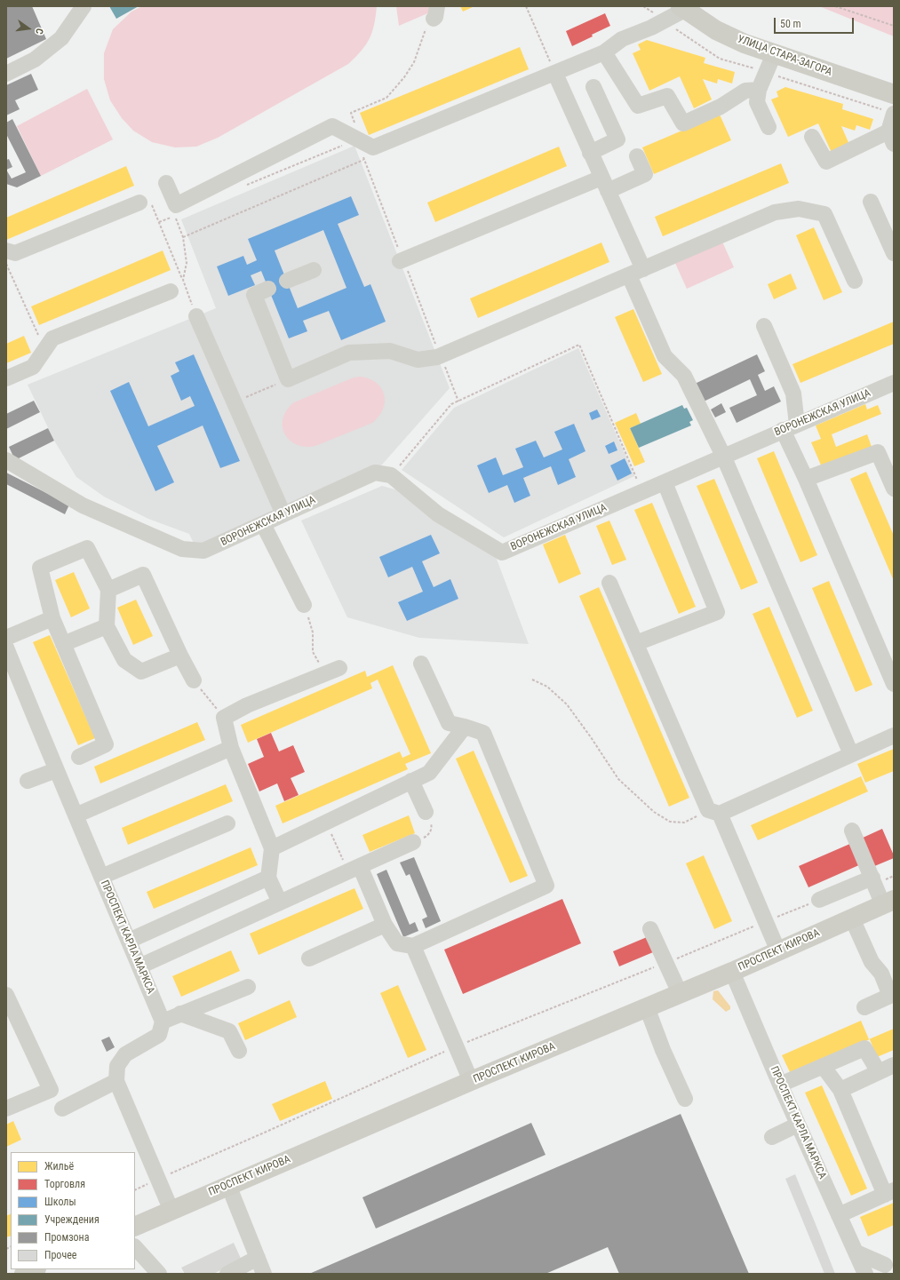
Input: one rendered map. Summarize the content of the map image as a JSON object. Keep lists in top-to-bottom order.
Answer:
{
  "streets": {
    "main road": ["УЛИЦА СТАРА-ЗАГОРА", "ПРОСПЕКТ КИРОВА"],
    "street": ["ВОРОНЕЖСКАЯ УЛИЦА", "ПРОСПЕКТ КАРЛА МАРКСА"]
  },
  "crossings": [
    ["ПРОСПЕКТ КАРЛА МАРКСА", "ПРОСПЕКТ КИРОВА"]
  ],
  "legend": [
    "Жильё",
    "Торговля",
    "Школы",
    "Учреждения",
    "Промзона",
    "Прочее"
  ],
  "scale_bar": "50 m",
  "north": "right"
}
